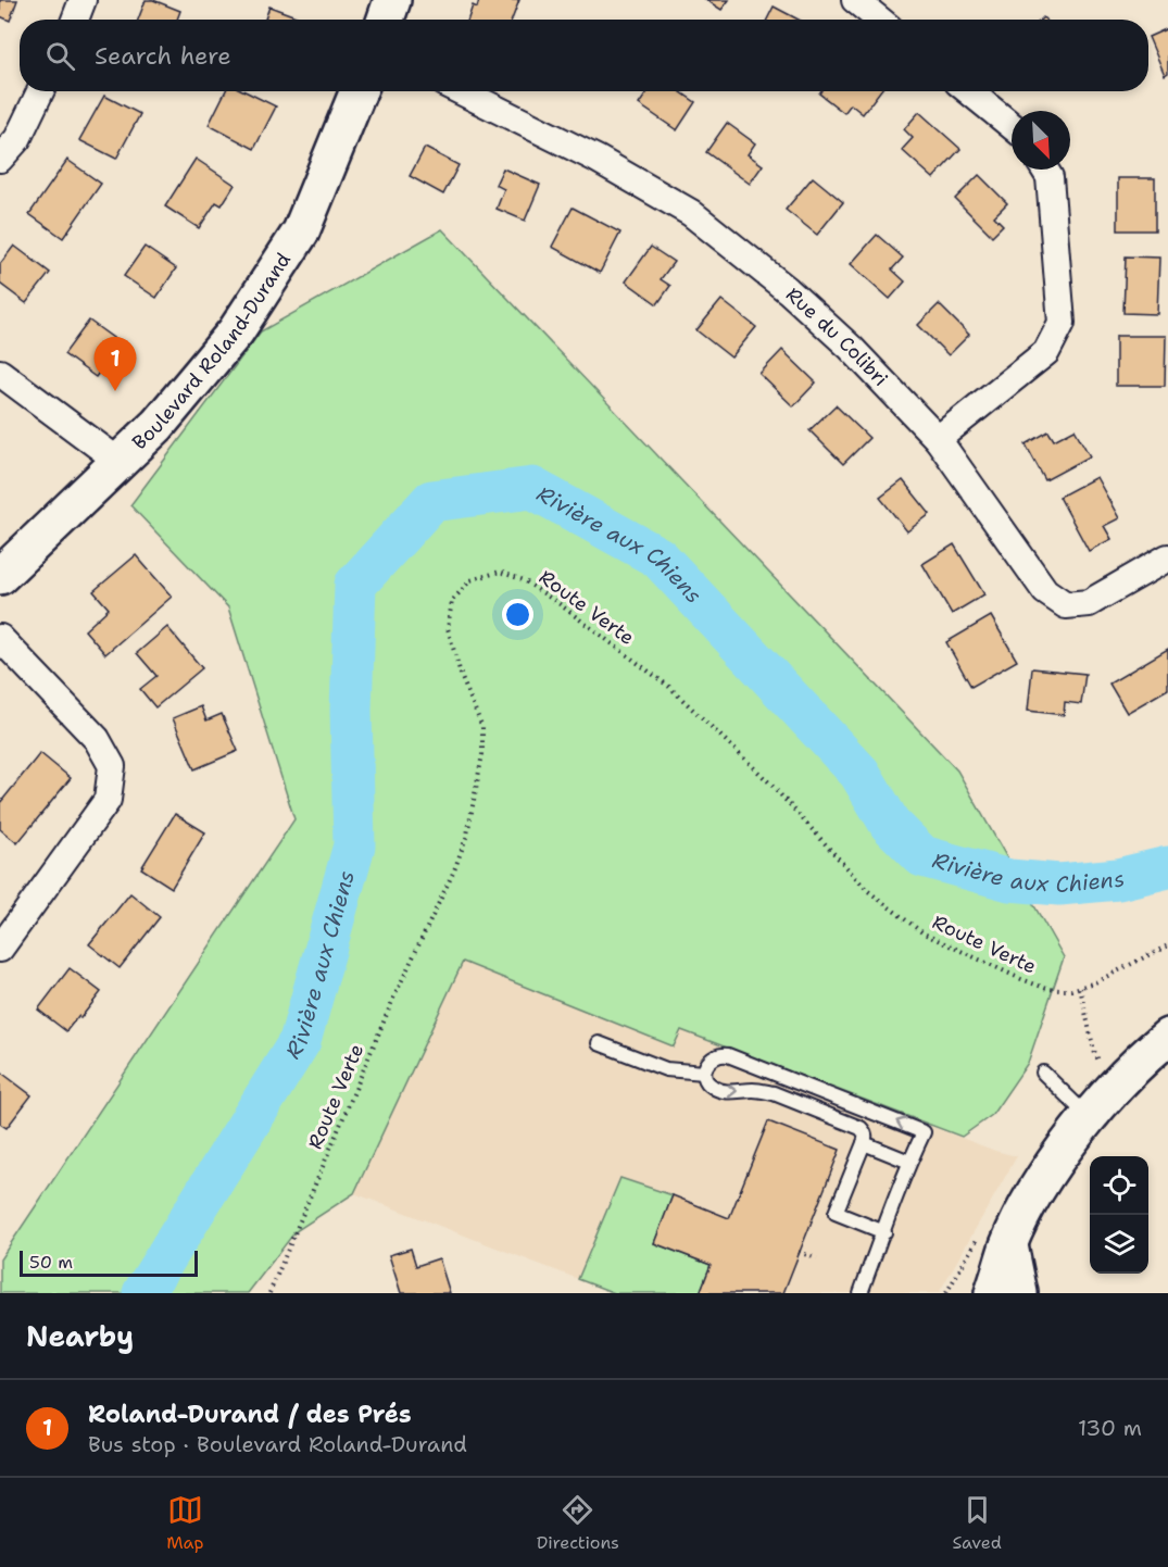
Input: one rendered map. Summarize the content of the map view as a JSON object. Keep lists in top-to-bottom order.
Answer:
{
  "streets": {
    "main road": ["Boulevard Roland-Durand"],
    "street": ["Rue du Colibri"],
    "path": ["Route Verte"]
  },
  "water": ["Rivière aux Chiens"],
  "scale_bar": "50 m",
  "north": "bottom right",
  "page": {
    "search": "Search here",
    "pins": "1",
    "scale": "50 m",
    "heading": "Nearby",
    "list": [
      {
        "mark": "1",
        "name": "Roland-Durand / des Prés",
        "note": "Bus stop · Boulevard Roland-Durand",
        "value": "130 m"
      }
    ],
    "nav": ["Map", "Directions", "Saved"]
  }
}
